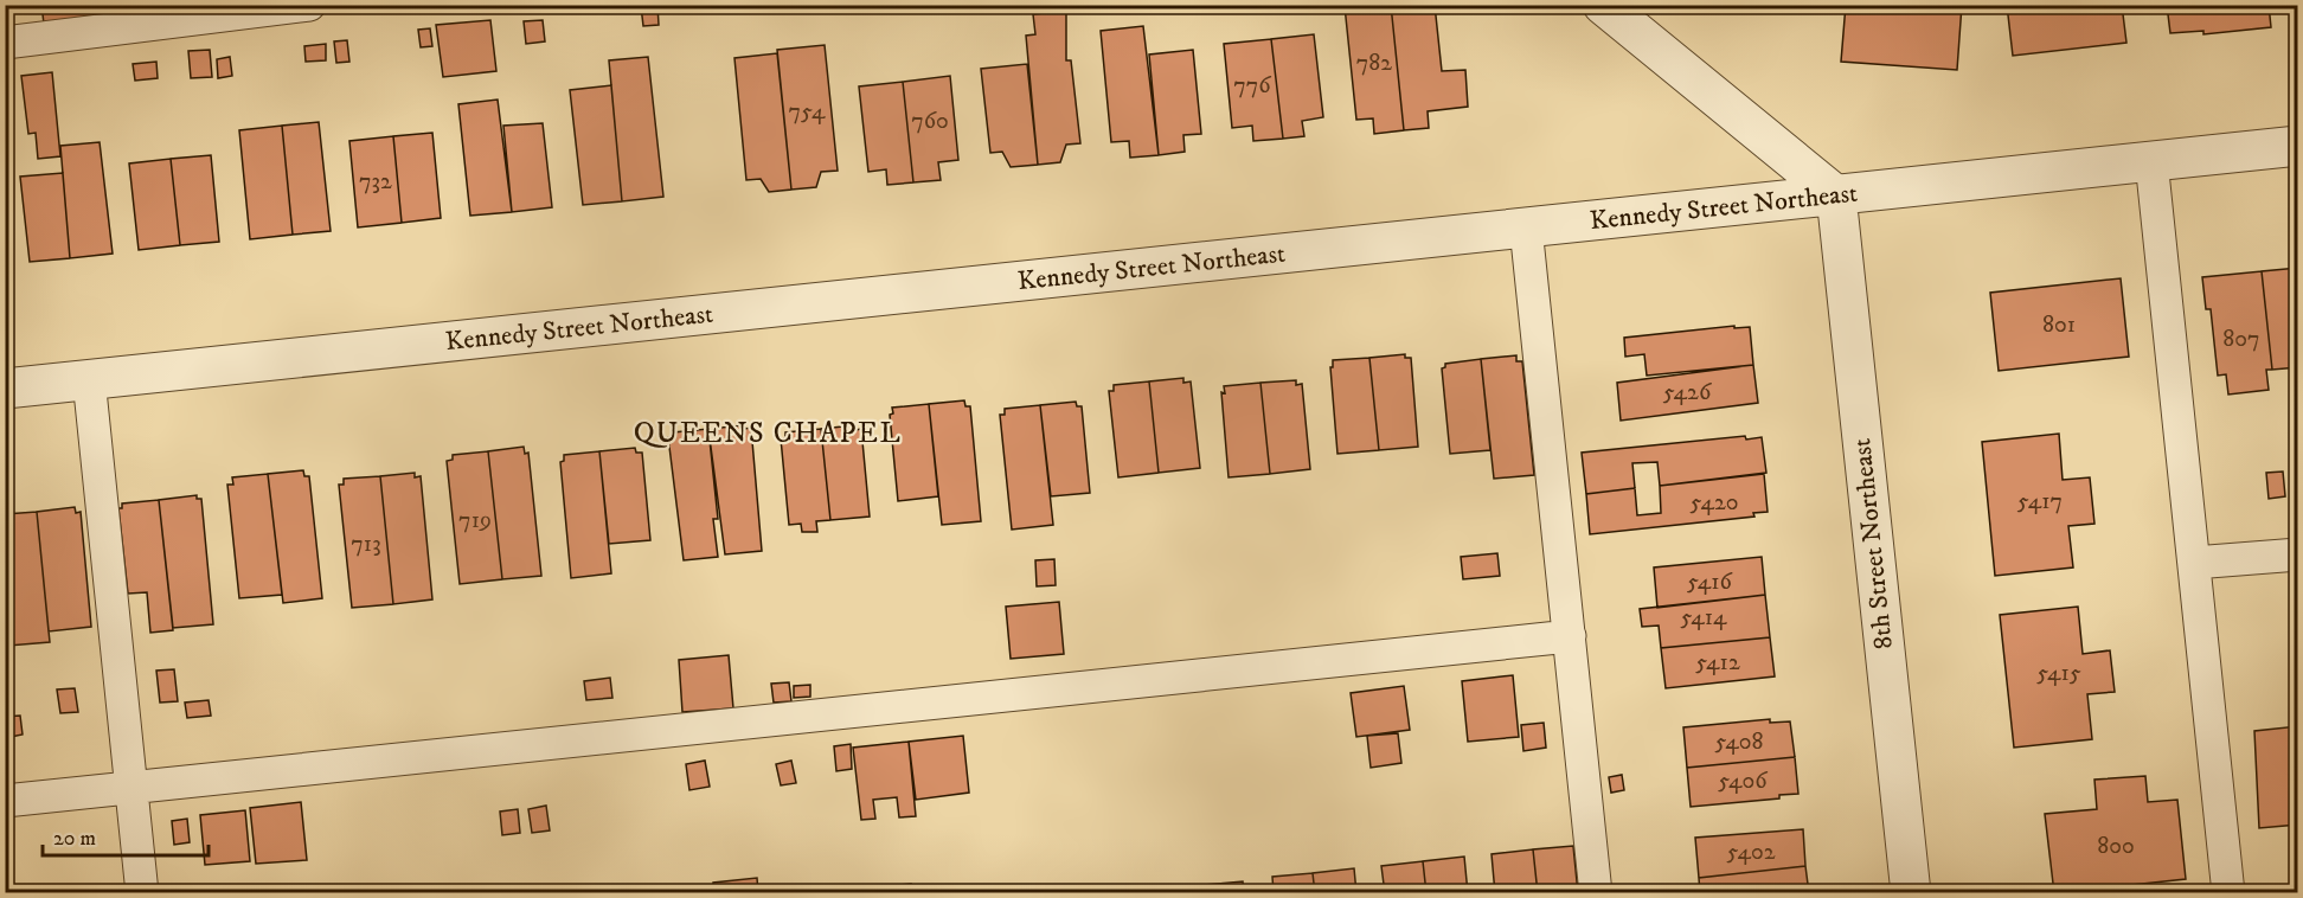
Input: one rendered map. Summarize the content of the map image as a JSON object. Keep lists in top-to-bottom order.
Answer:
{
  "streets": {
    "street": ["Kennedy Street Northeast", "8th Street Northeast"]
  },
  "crossings": [
    ["Kennedy Street Northeast", "8th Street Northeast"]
  ],
  "districts": ["QUEENS CHAPEL"],
  "house_numbers": [
    "782",
    "776",
    "754",
    "760",
    "732",
    "801",
    "807",
    "5426",
    "5417",
    "5420",
    "719",
    "713",
    "5416",
    "5414",
    "5412",
    "5415",
    "5408",
    "5406",
    "800",
    "5402"
  ],
  "scale_bar": "20 m"
}
